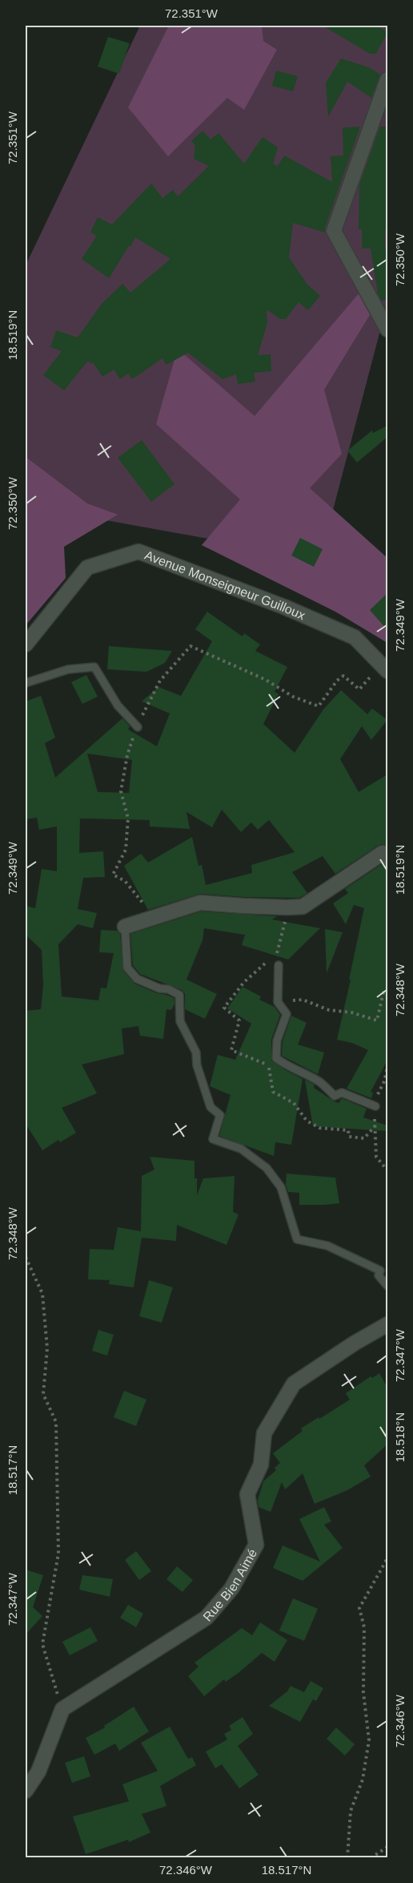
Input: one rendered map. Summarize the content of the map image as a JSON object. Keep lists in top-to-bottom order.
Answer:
{
  "streets": {
    "street": ["Avenue Monseigneur Guilloux", "Rue Bien Aimé"]
  },
  "coordinates": [
    "72.351°W",
    "72.350°W",
    "18.519°N",
    "72.349°W",
    "72.348°W",
    "72.347°W",
    "18.518°N",
    "18.517°N",
    "72.346°W"
  ]
}
